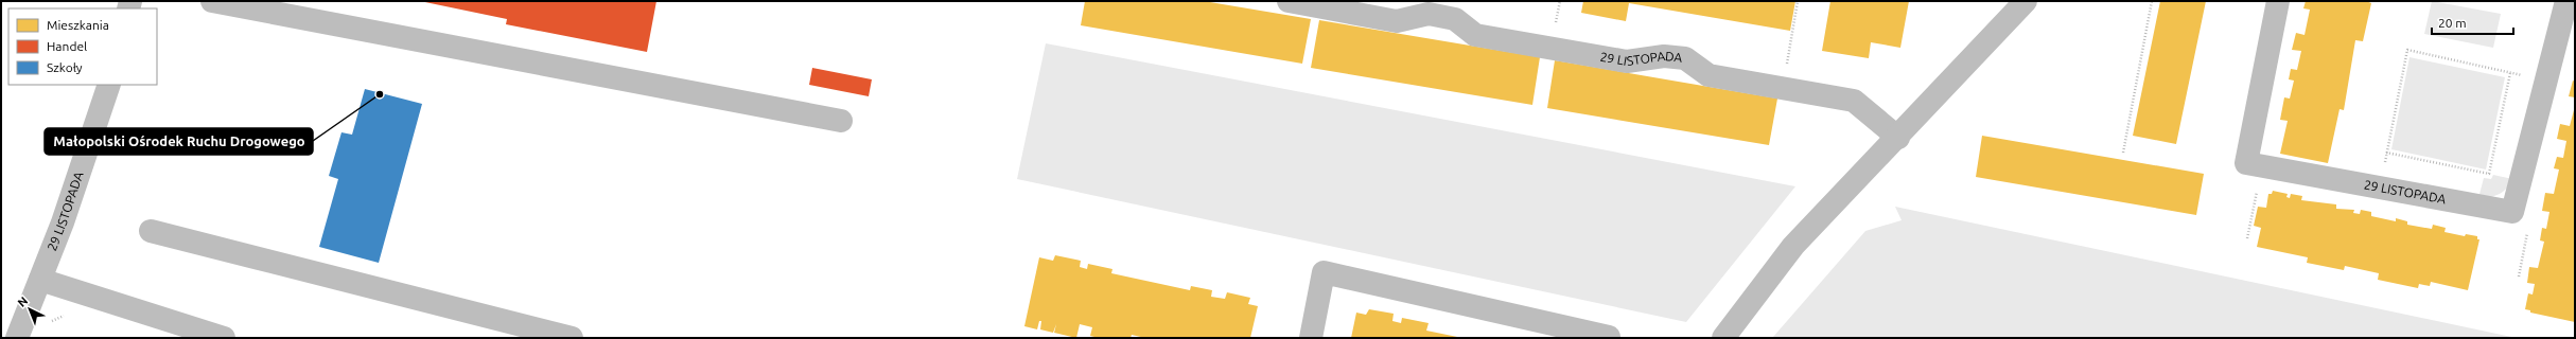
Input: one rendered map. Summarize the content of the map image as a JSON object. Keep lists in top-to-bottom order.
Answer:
{
  "streets": {
    "street": ["29 LISTOPADA"]
  },
  "places": ["Małopolski Ośrodek Ruchu Drogowego"],
  "legend": ["Mieszkania", "Handel", "Szkoły"],
  "scale_bar": "20 m",
  "north": "top left"
}
